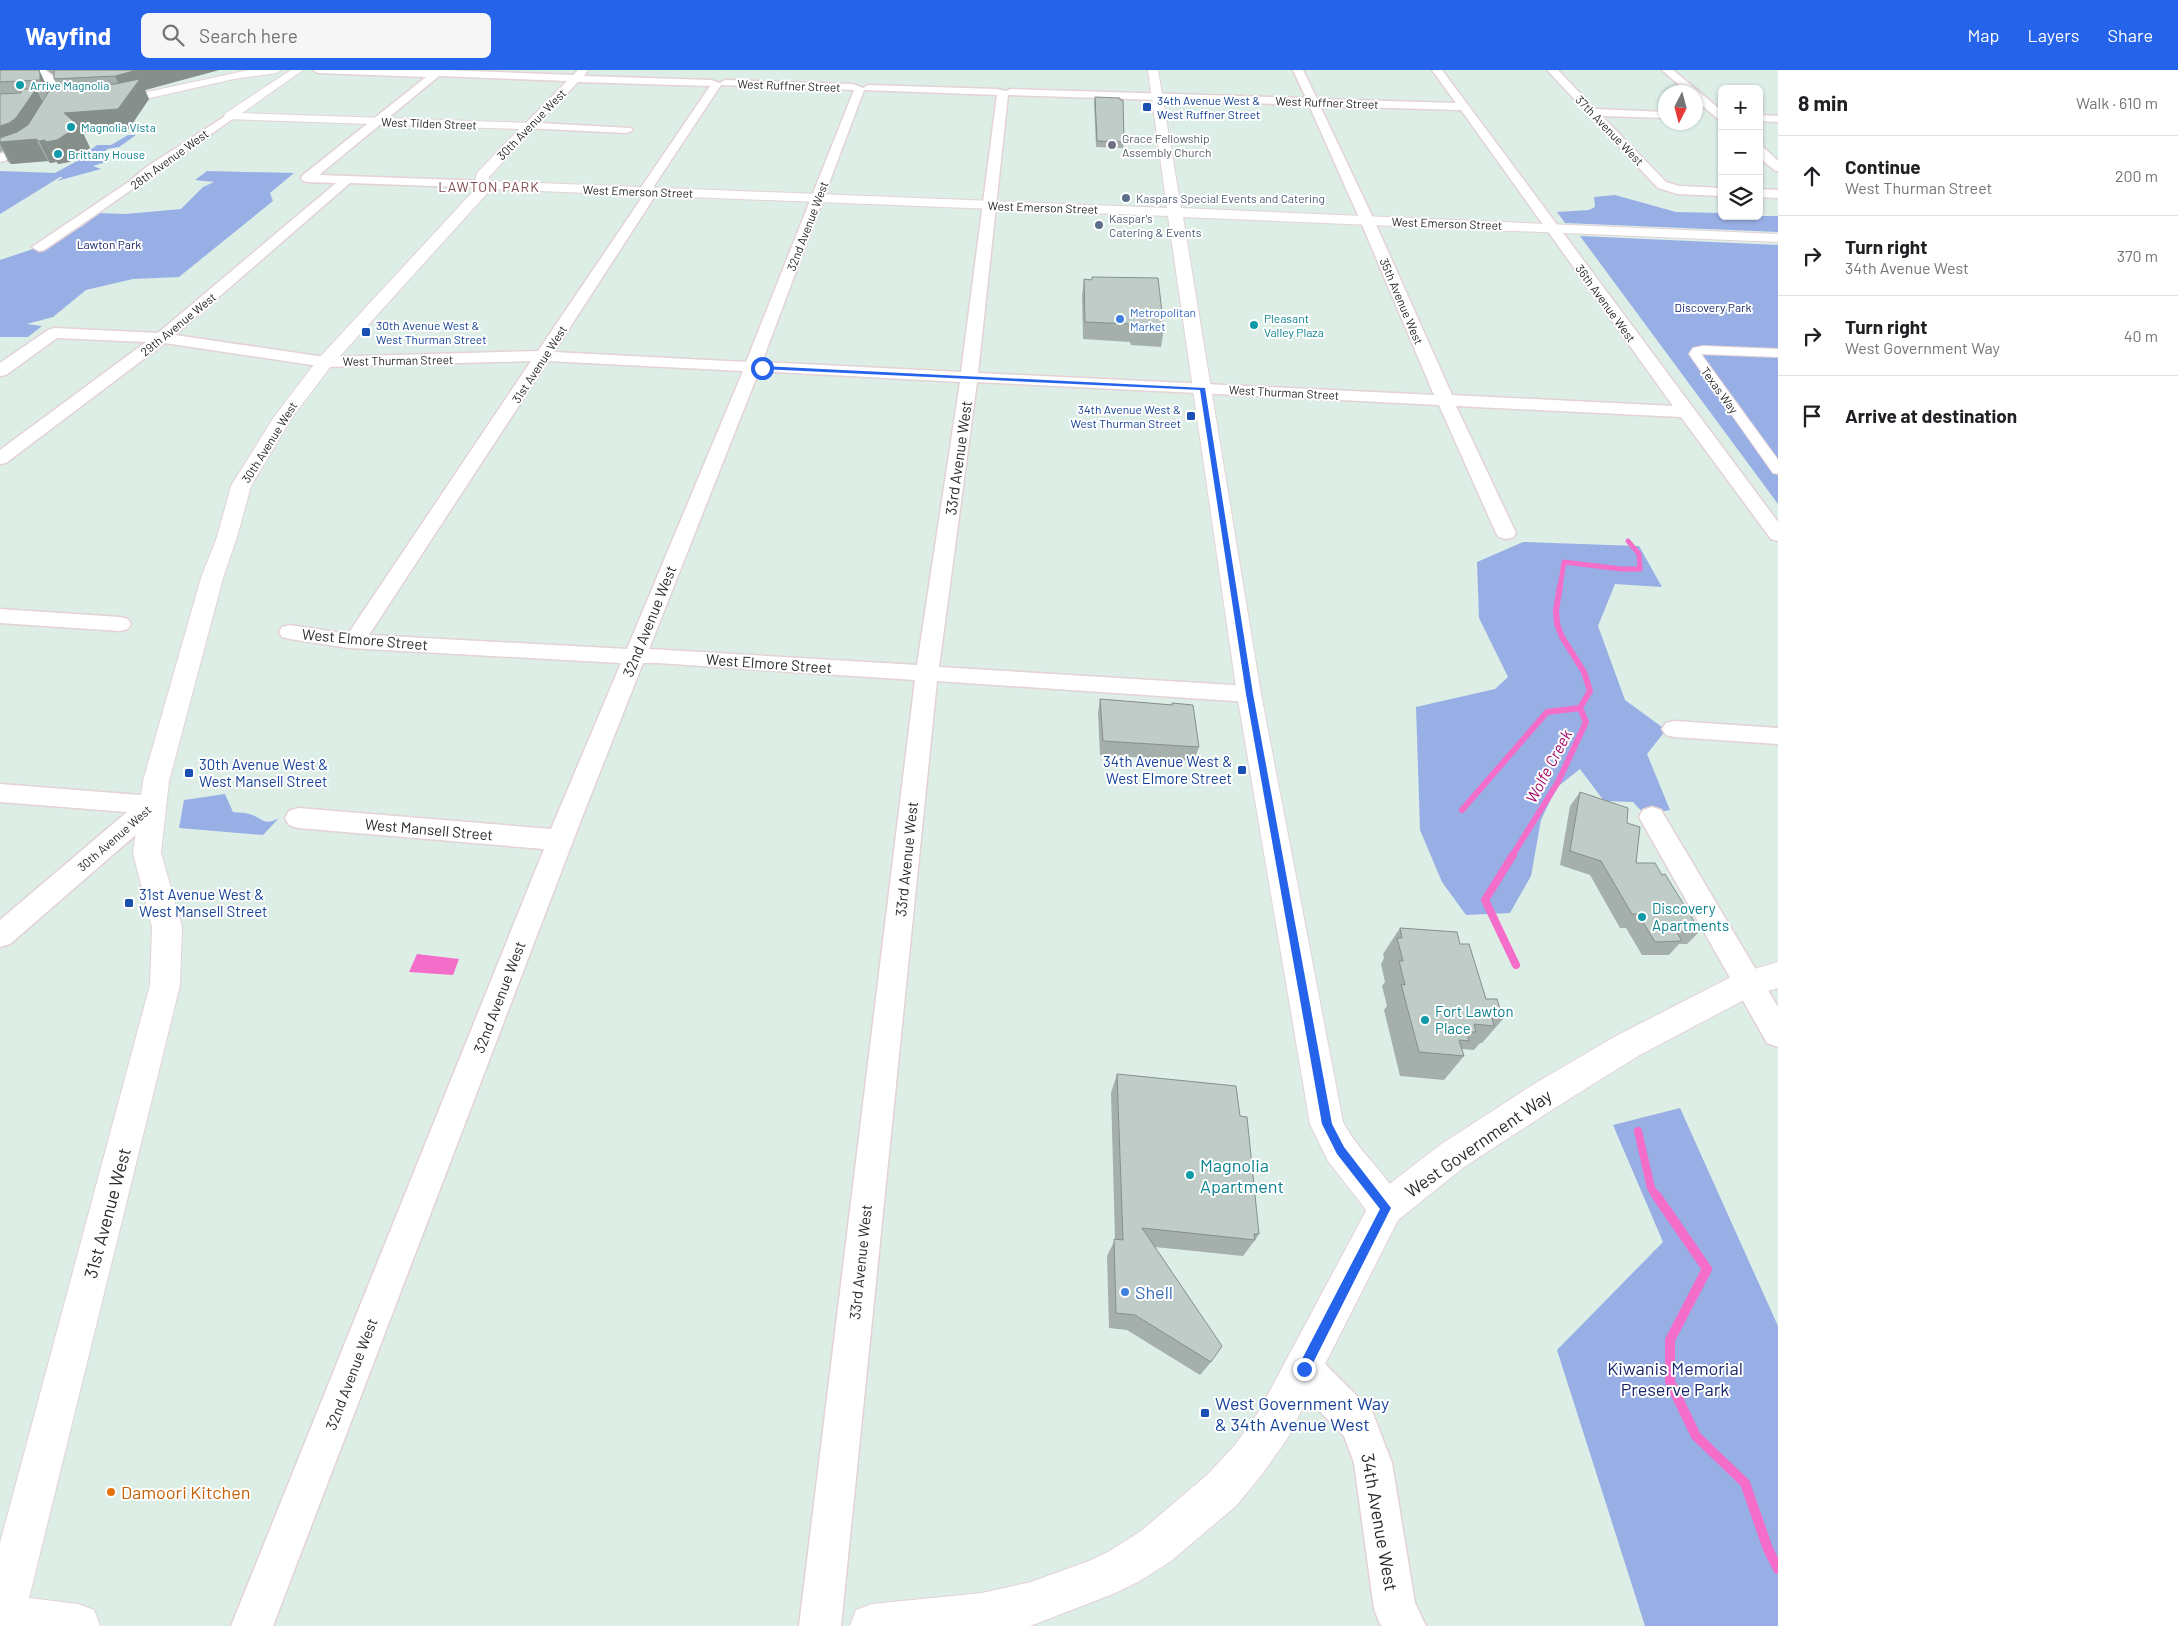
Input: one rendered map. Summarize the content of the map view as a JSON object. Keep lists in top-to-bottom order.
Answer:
{
  "streets": {
    "street": [
      "West Ruffner Street",
      "West Tilden Street",
      "30th Avenue West",
      "37th Avenue West",
      "28th Avenue West",
      "West Emerson Street",
      "32nd Avenue West",
      "35th Avenue West",
      "36th Avenue West",
      "29th Avenue West",
      "West Thurman Street",
      "31st Avenue West",
      "Texas Way",
      "33rd Avenue West",
      "West Elmore Street",
      "West Mansell Street",
      "West Government Way",
      "34th Avenue West"
    ]
  },
  "crossings": [
    ["West Ruffner Street", "30th Avenue West"],
    ["West Ruffner Street", "32nd Avenue West"],
    ["West Ruffner Street", "35th Avenue West"],
    ["West Ruffner Street", "36th Avenue West"],
    ["West Ruffner Street", "31st Avenue West"],
    ["West Ruffner Street", "33rd Avenue West"],
    ["West Tilden Street", "30th Avenue West"],
    ["West Tilden Street", "28th Avenue West"],
    ["West Tilden Street", "West Emerson Street"],
    ["30th Avenue West", "West Emerson Street"],
    ["30th Avenue West", "West Thurman Street"],
    ["30th Avenue West", "31st Avenue West"],
    ["West Emerson Street", "32nd Avenue West"],
    ["West Emerson Street", "35th Avenue West"],
    ["West Emerson Street", "36th Avenue West"],
    ["West Emerson Street", "29th Avenue West"],
    ["West Emerson Street", "31st Avenue West"],
    ["West Emerson Street", "33rd Avenue West"],
    ["32nd Avenue West", "West Thurman Street"],
    ["32nd Avenue West", "West Elmore Street"],
    ["32nd Avenue West", "West Mansell Street"],
    ["35th Avenue West", "West Thurman Street"],
    ["36th Avenue West", "West Thurman Street"],
    ["29th Avenue West", "West Thurman Street"],
    ["West Thurman Street", "31st Avenue West"],
    ["West Thurman Street", "33rd Avenue West"],
    ["31st Avenue West", "West Elmore Street"],
    ["33rd Avenue West", "West Elmore Street"],
    ["West Government Way", "34th Avenue West"]
  ],
  "districts": ["LAWTON PARK"],
  "water": ["Wolfe Creek"],
  "parks": ["Lawton Park", "Discovery Park", "Kiwanis Memorial Preserve Park"],
  "places": {
    "other": [
      "Arrive Magnolia",
      "Magnolia Vista",
      "Grace Fellowship Assembly Church",
      "Brittany House",
      "Kaspars Special Events and Catering",
      "Kaspar's Catering & Events",
      "Metropolitan Market",
      "Pleasant Valley Plaza",
      "Discovery Apartments",
      "Fort Lawton Place",
      "Magnolia Apartment",
      "Shell",
      "Damoori Kitchen"
    ],
    "transit": [
      "34th Avenue West & West Ruffner Street",
      "30th Avenue West & West Thurman Street",
      "34th Avenue West & West Thurman Street",
      "34th Avenue West & West Elmore Street",
      "30th Avenue West & West Mansell Street",
      "31st Avenue West & West Mansell Street",
      "West Government Way & 34th Avenue West"
    ]
  },
  "north": "bottom",
  "page": {
    "header": "Wayfind",
    "search": "Search here",
    "nav": ["Map", "Layers", "Share"],
    "heading": ["8 min", "Walk · 610 m"],
    "map_buttons": ["+", "−"],
    "list": [
      ["Continue", "West Thurman Street", "200 m"],
      ["Turn right", "34th Avenue West", "370 m"],
      ["Turn right", "West Government Way", "40 m"],
      "Arrive at destination"
    ]
  }
}
